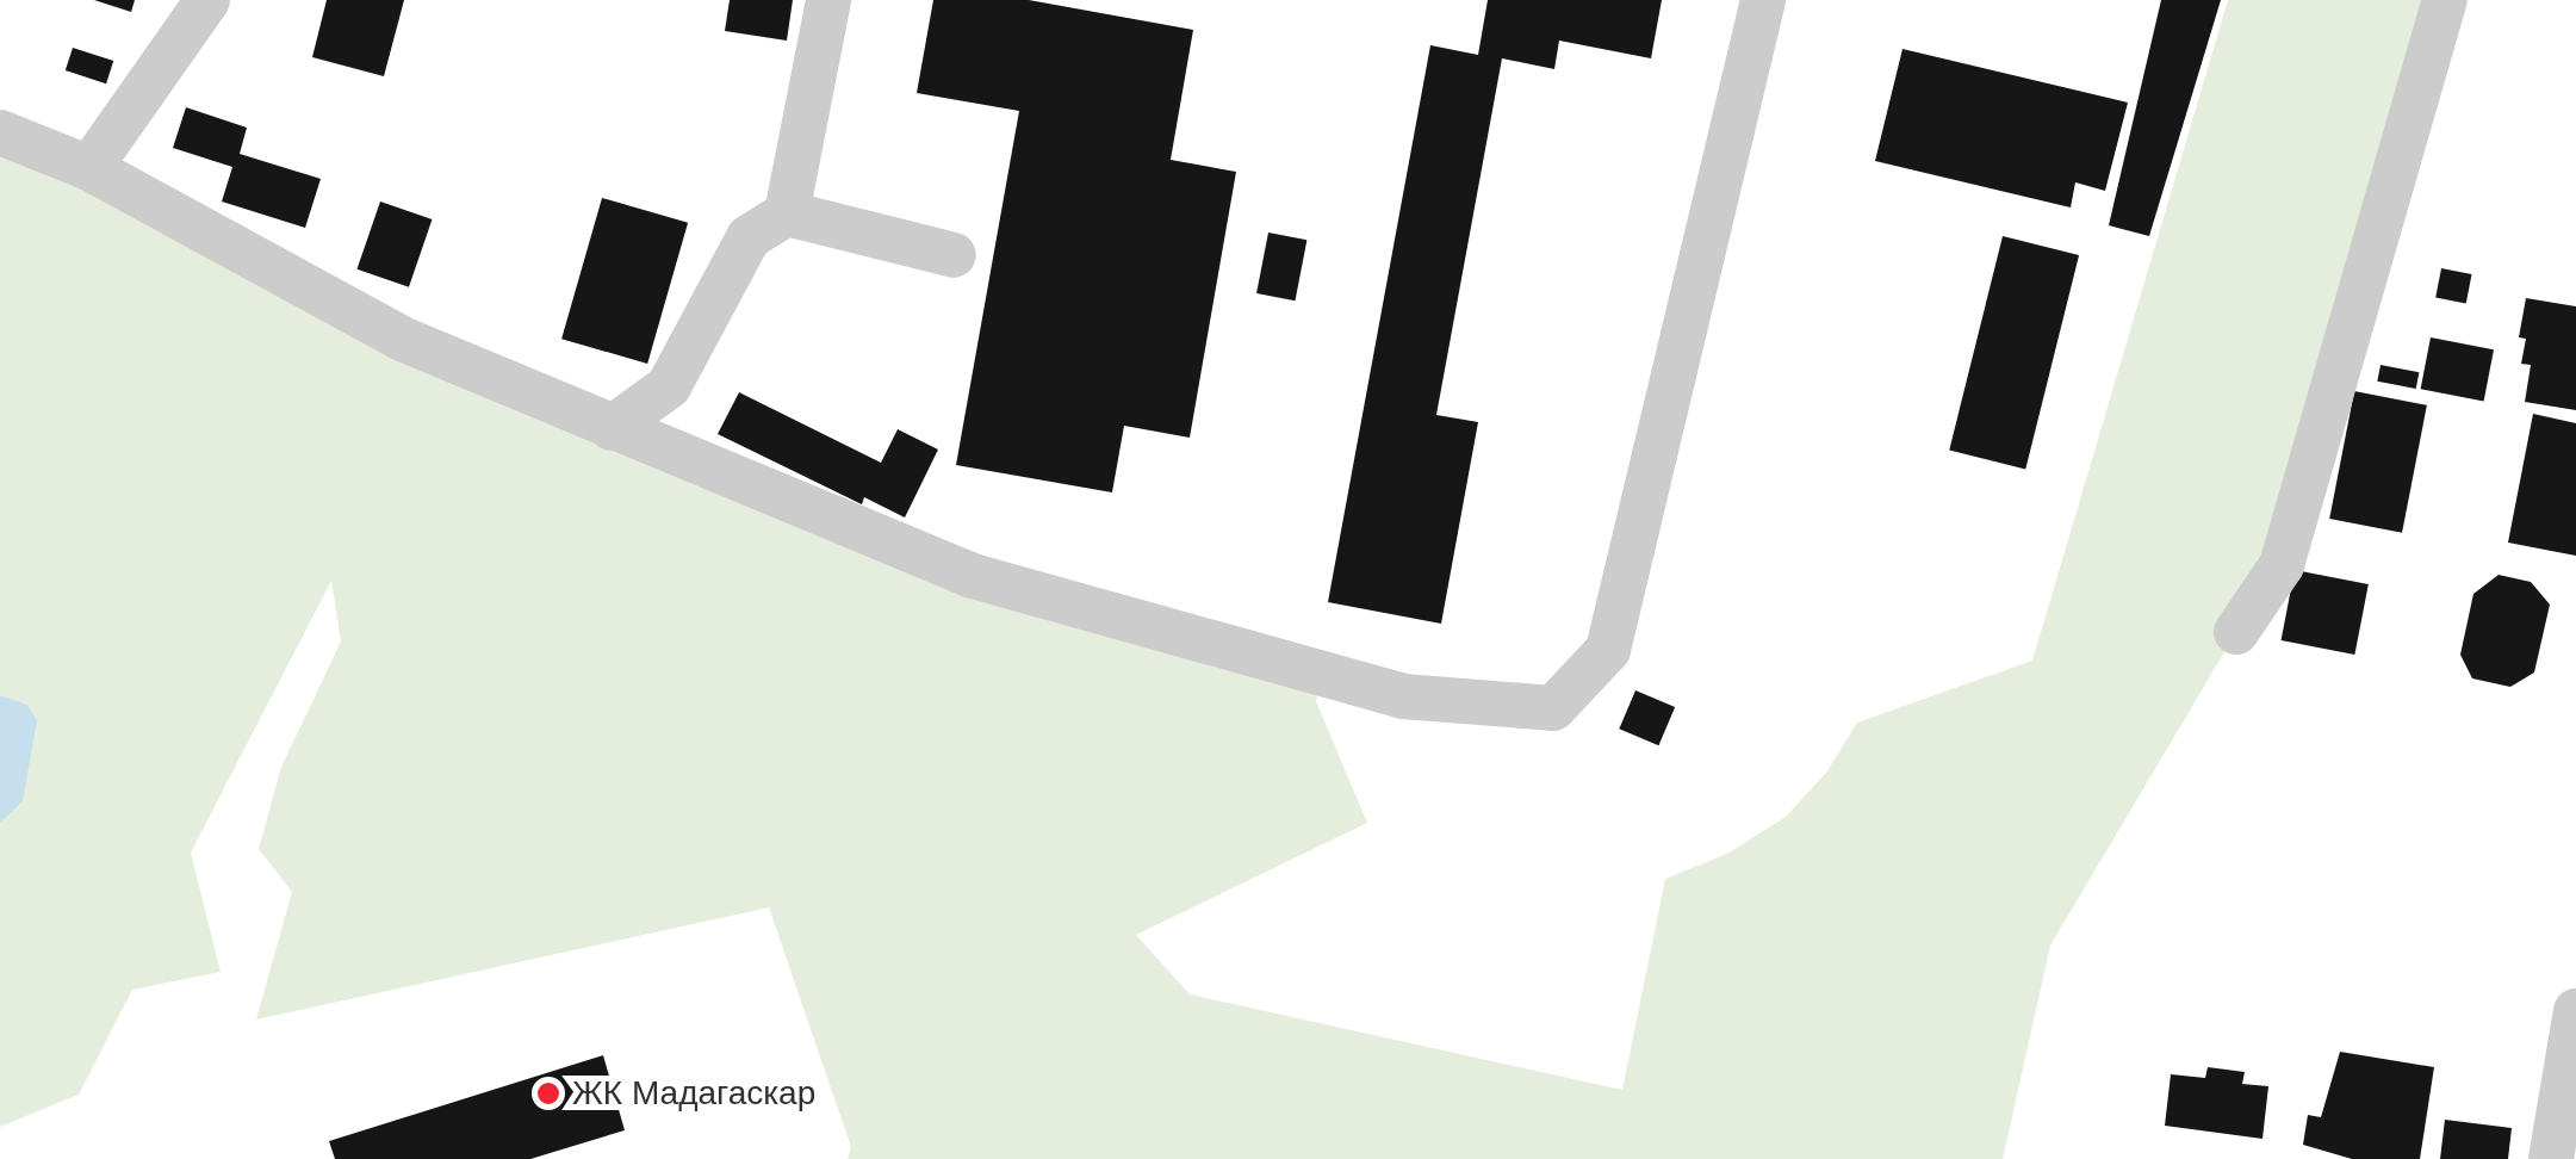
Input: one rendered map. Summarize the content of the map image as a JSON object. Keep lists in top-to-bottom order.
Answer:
{
  "places": ["ЖК Мадагаскар"]
}
